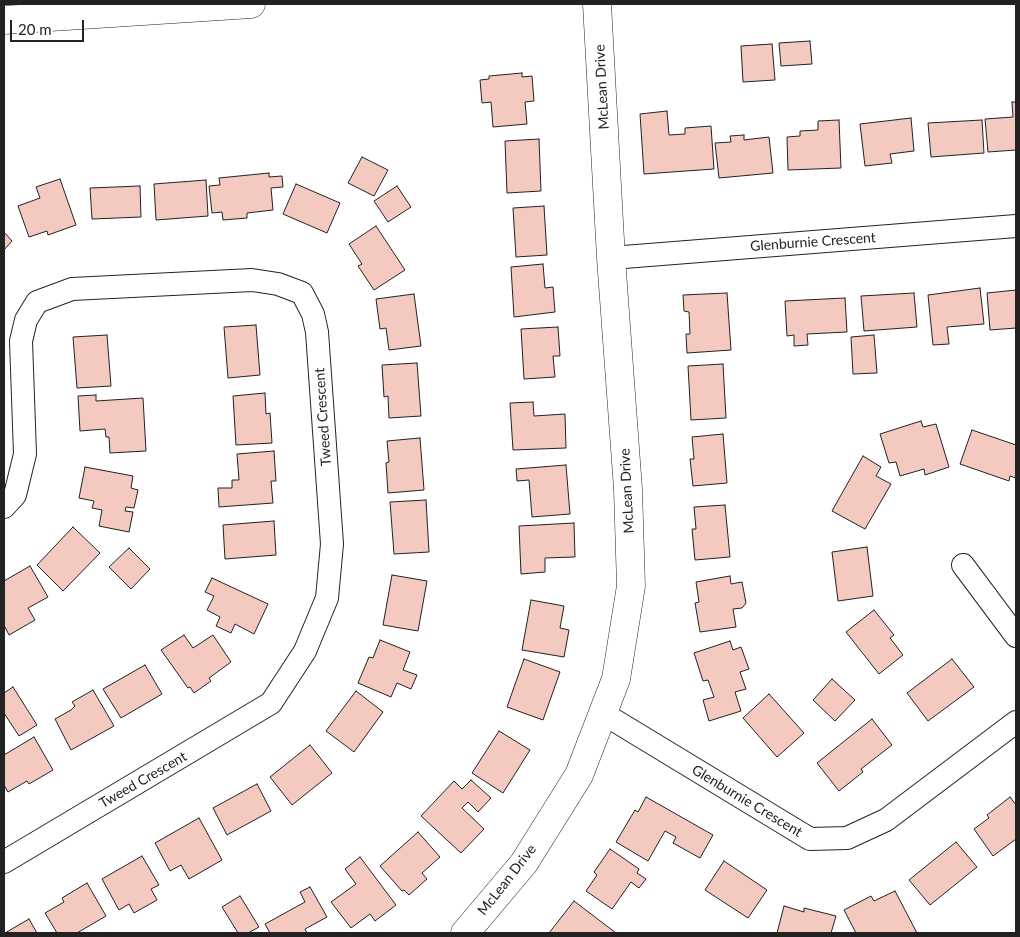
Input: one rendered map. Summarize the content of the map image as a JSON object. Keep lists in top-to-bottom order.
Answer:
{
  "streets": {
    "street": ["McLean Drive", "Glenburnie Crescent", "Tweed Crescent"]
  },
  "crossings": [
    ["McLean Drive", "Glenburnie Crescent"]
  ],
  "scale_bar": "20 m"
}
